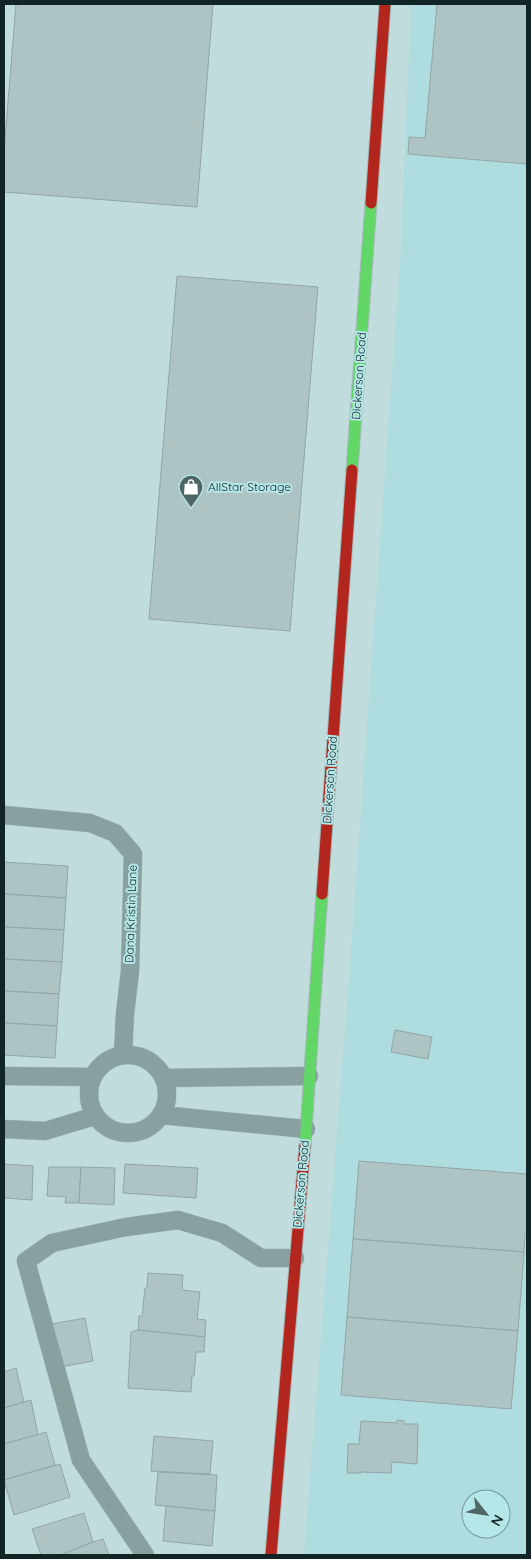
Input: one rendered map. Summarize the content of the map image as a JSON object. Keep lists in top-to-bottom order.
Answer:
{
  "streets": {
    "street": ["Dickerson Road"],
    "lane": ["Dana Kristin Lane"]
  },
  "places": {
    "shop": ["AllStar Storage"]
  },
  "north": "bottom right"
}
